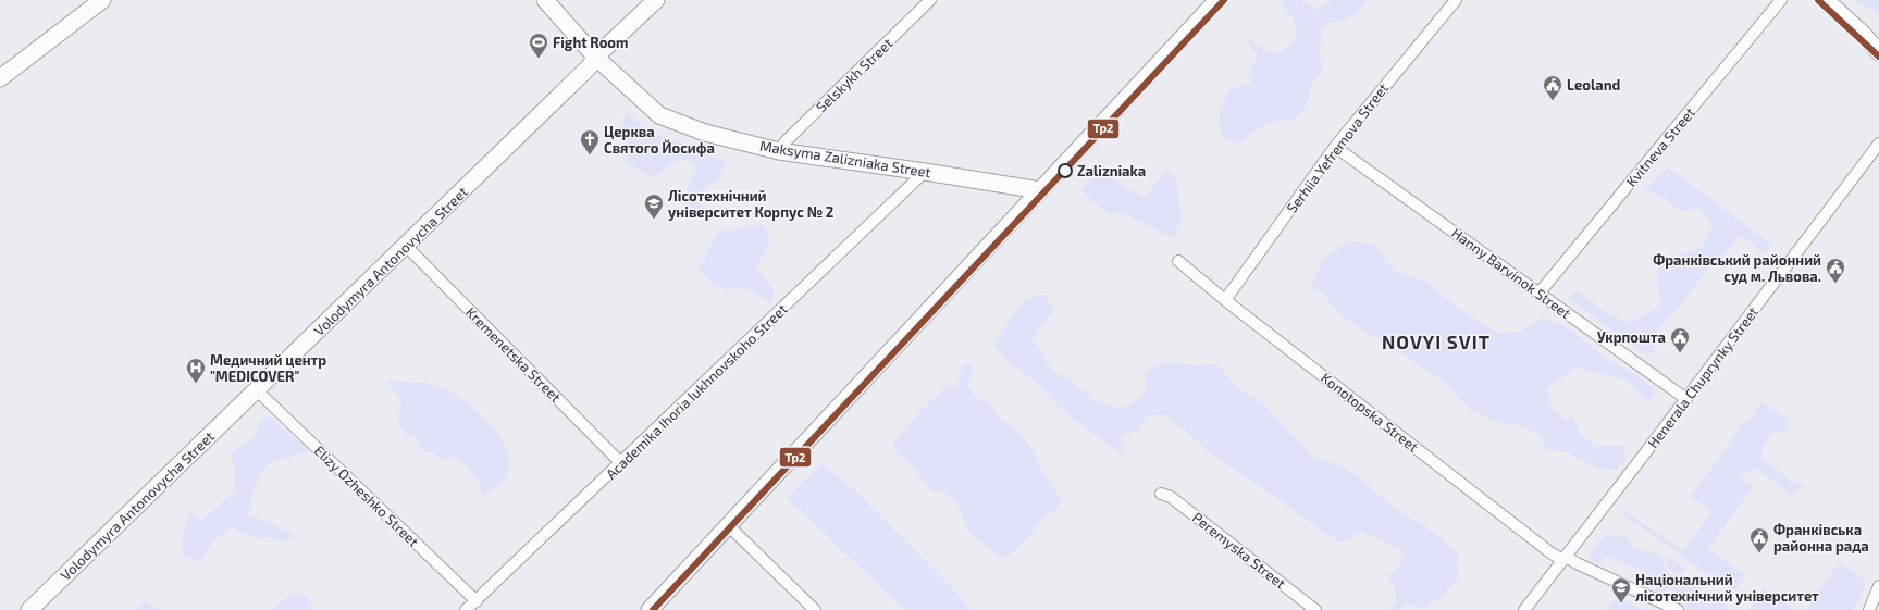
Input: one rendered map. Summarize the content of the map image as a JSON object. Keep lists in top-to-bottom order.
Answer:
{
  "streets": {
    "street": [
      "Selskykh Street",
      "Kvitneva Street",
      "Serhiia Yefremova Street",
      "Maksyma Zalizniaka Street",
      "Volodymyra Antonovycha Street",
      "Hanny Barvinok Street",
      "Kremenetska Street",
      "Henerala Chuprynky Street",
      "Academika Ihoria Iukhnovskoho Street",
      "Konotopska Street",
      "Elizy Ozheshko Street",
      "Peremyska Street"
    ]
  },
  "crossings": [
    ["Selskykh Street", "Maksyma Zalizniaka Street"],
    ["Kvitneva Street", "Hanny Barvinok Street"],
    ["Serhiia Yefremova Street", "Hanny Barvinok Street"],
    ["Serhiia Yefremova Street", "Konotopska Street"],
    ["Maksyma Zalizniaka Street", "Volodymyra Antonovycha Street"],
    ["Maksyma Zalizniaka Street", "Academika Ihoria Iukhnovskoho Street"],
    ["Volodymyra Antonovycha Street", "Kremenetska Street"],
    ["Volodymyra Antonovycha Street", "Elizy Ozheshko Street"],
    ["Hanny Barvinok Street", "Henerala Chuprynky Street"],
    ["Kremenetska Street", "Academika Ihoria Iukhnovskoho Street"],
    ["Henerala Chuprynky Street", "Konotopska Street"],
    ["Academika Ihoria Iukhnovskoho Street", "Elizy Ozheshko Street"]
  ],
  "districts": ["NOVYI SVIT"],
  "places": {
    "sports": ["Fight Room"],
    "public building": [
      "Leoland",
      "Франківський районний суд м. Львова.",
      "Укрпошта",
      "Франківська районна рада"
    ],
    "church": ["Церква Святого Йосифа"],
    "other": ["Zalizniaka"],
    "school or university": ["Лісотехнічний університет Корпус № 2", "Національний лісотехнічний університет"],
    "hospital": ["Медичний центр \"MEDICOVER\""]
  },
  "lines": ["transit line Тр2"]
}
